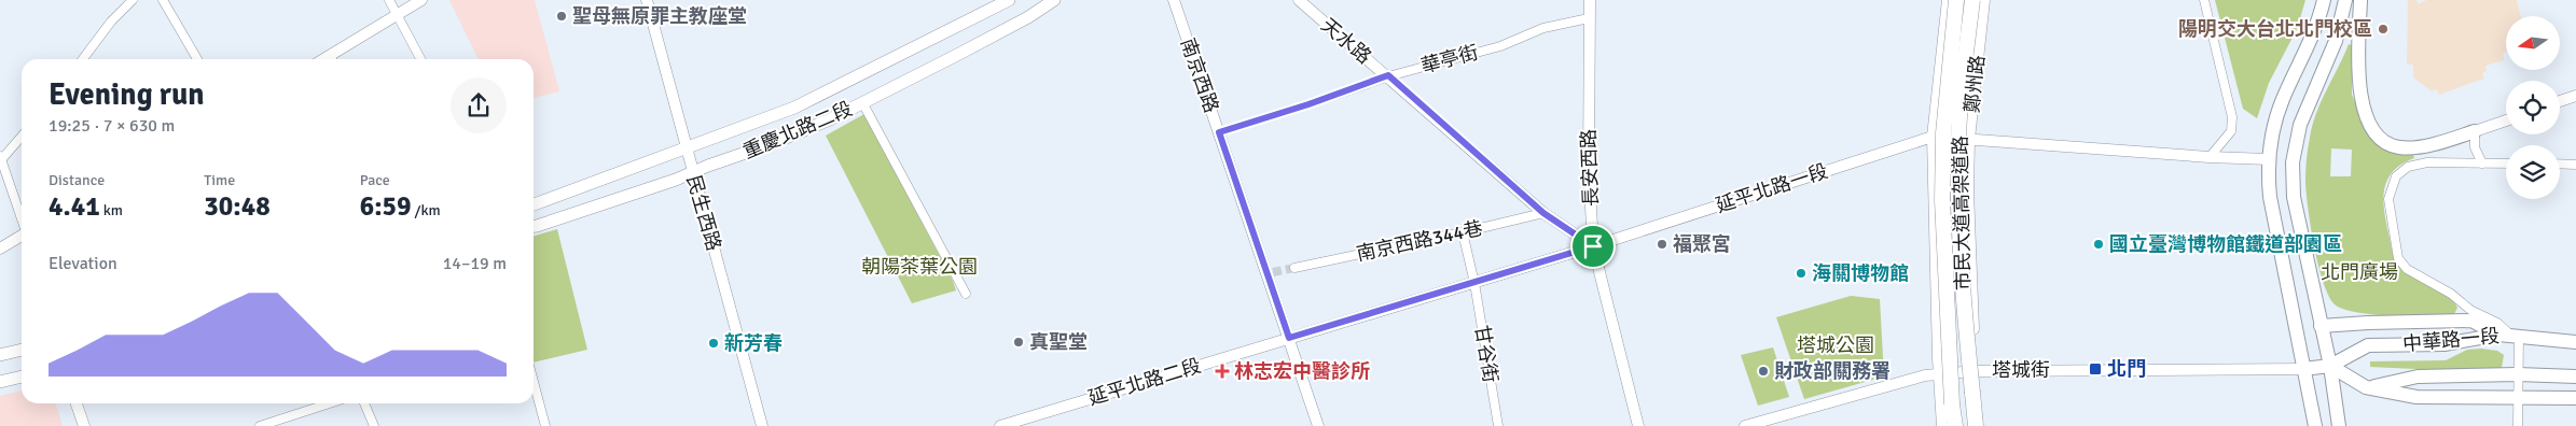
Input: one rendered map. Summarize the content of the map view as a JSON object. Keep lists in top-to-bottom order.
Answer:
{
  "streets": {
    "highway": ["市民大道高架道路"],
    "main road": ["重慶北路二段", "中華路一段"],
    "street": [
      "天水路",
      "華亭街",
      "南京西路",
      "鄭州路",
      "長安西路",
      "延平北路一段",
      "民生西路",
      "南京西路344巷",
      "甘谷街",
      "塔城街",
      "延平北路二段"
    ]
  },
  "crossings": [
    ["天水路", "華亭街"],
    ["天水路", "長安西路"],
    ["天水路", "延平北路一段"],
    ["天水路", "南京西路344巷"],
    ["華亭街", "南京西路"],
    ["華亭街", "長安西路"],
    ["南京西路", "延平北路一段"],
    ["南京西路", "延平北路二段"],
    ["鄭州路", "延平北路一段"],
    ["鄭州路", "市民大道高架道路"],
    ["鄭州路", "塔城街"],
    ["重慶北路二段", "民生西路"],
    ["長安西路", "延平北路一段"],
    ["延平北路一段", "甘谷街"],
    ["延平北路一段", "延平北路二段"],
    ["南京西路344巷", "甘谷街"],
    ["中華路一段", "塔城街"]
  ],
  "parks": ["朝陽茶葉公園", "北門廣場", "塔城公園"],
  "places": {
    "other": [
      "聖母無原罪主教座堂",
      "陽明交大台北北門校區",
      "福聚宮",
      "國立臺灣博物館鐵道部園區",
      "海關博物館",
      "真聖堂",
      "新芳春",
      "財政部關務署"
    ],
    "transit": ["北門"],
    "health": ["林志宏中醫診所"]
  },
  "north": "left",
  "page": {
    "heading": ["Evening run", "19:25 · 7 × 630 m"],
    "stats": [
      ["Distance", "4.41 km"],
      ["Time", "30:48"],
      ["Pace", "6:59 /km"]
    ],
    "chart": ["Elevation", "14–19 m"]
  }
}
